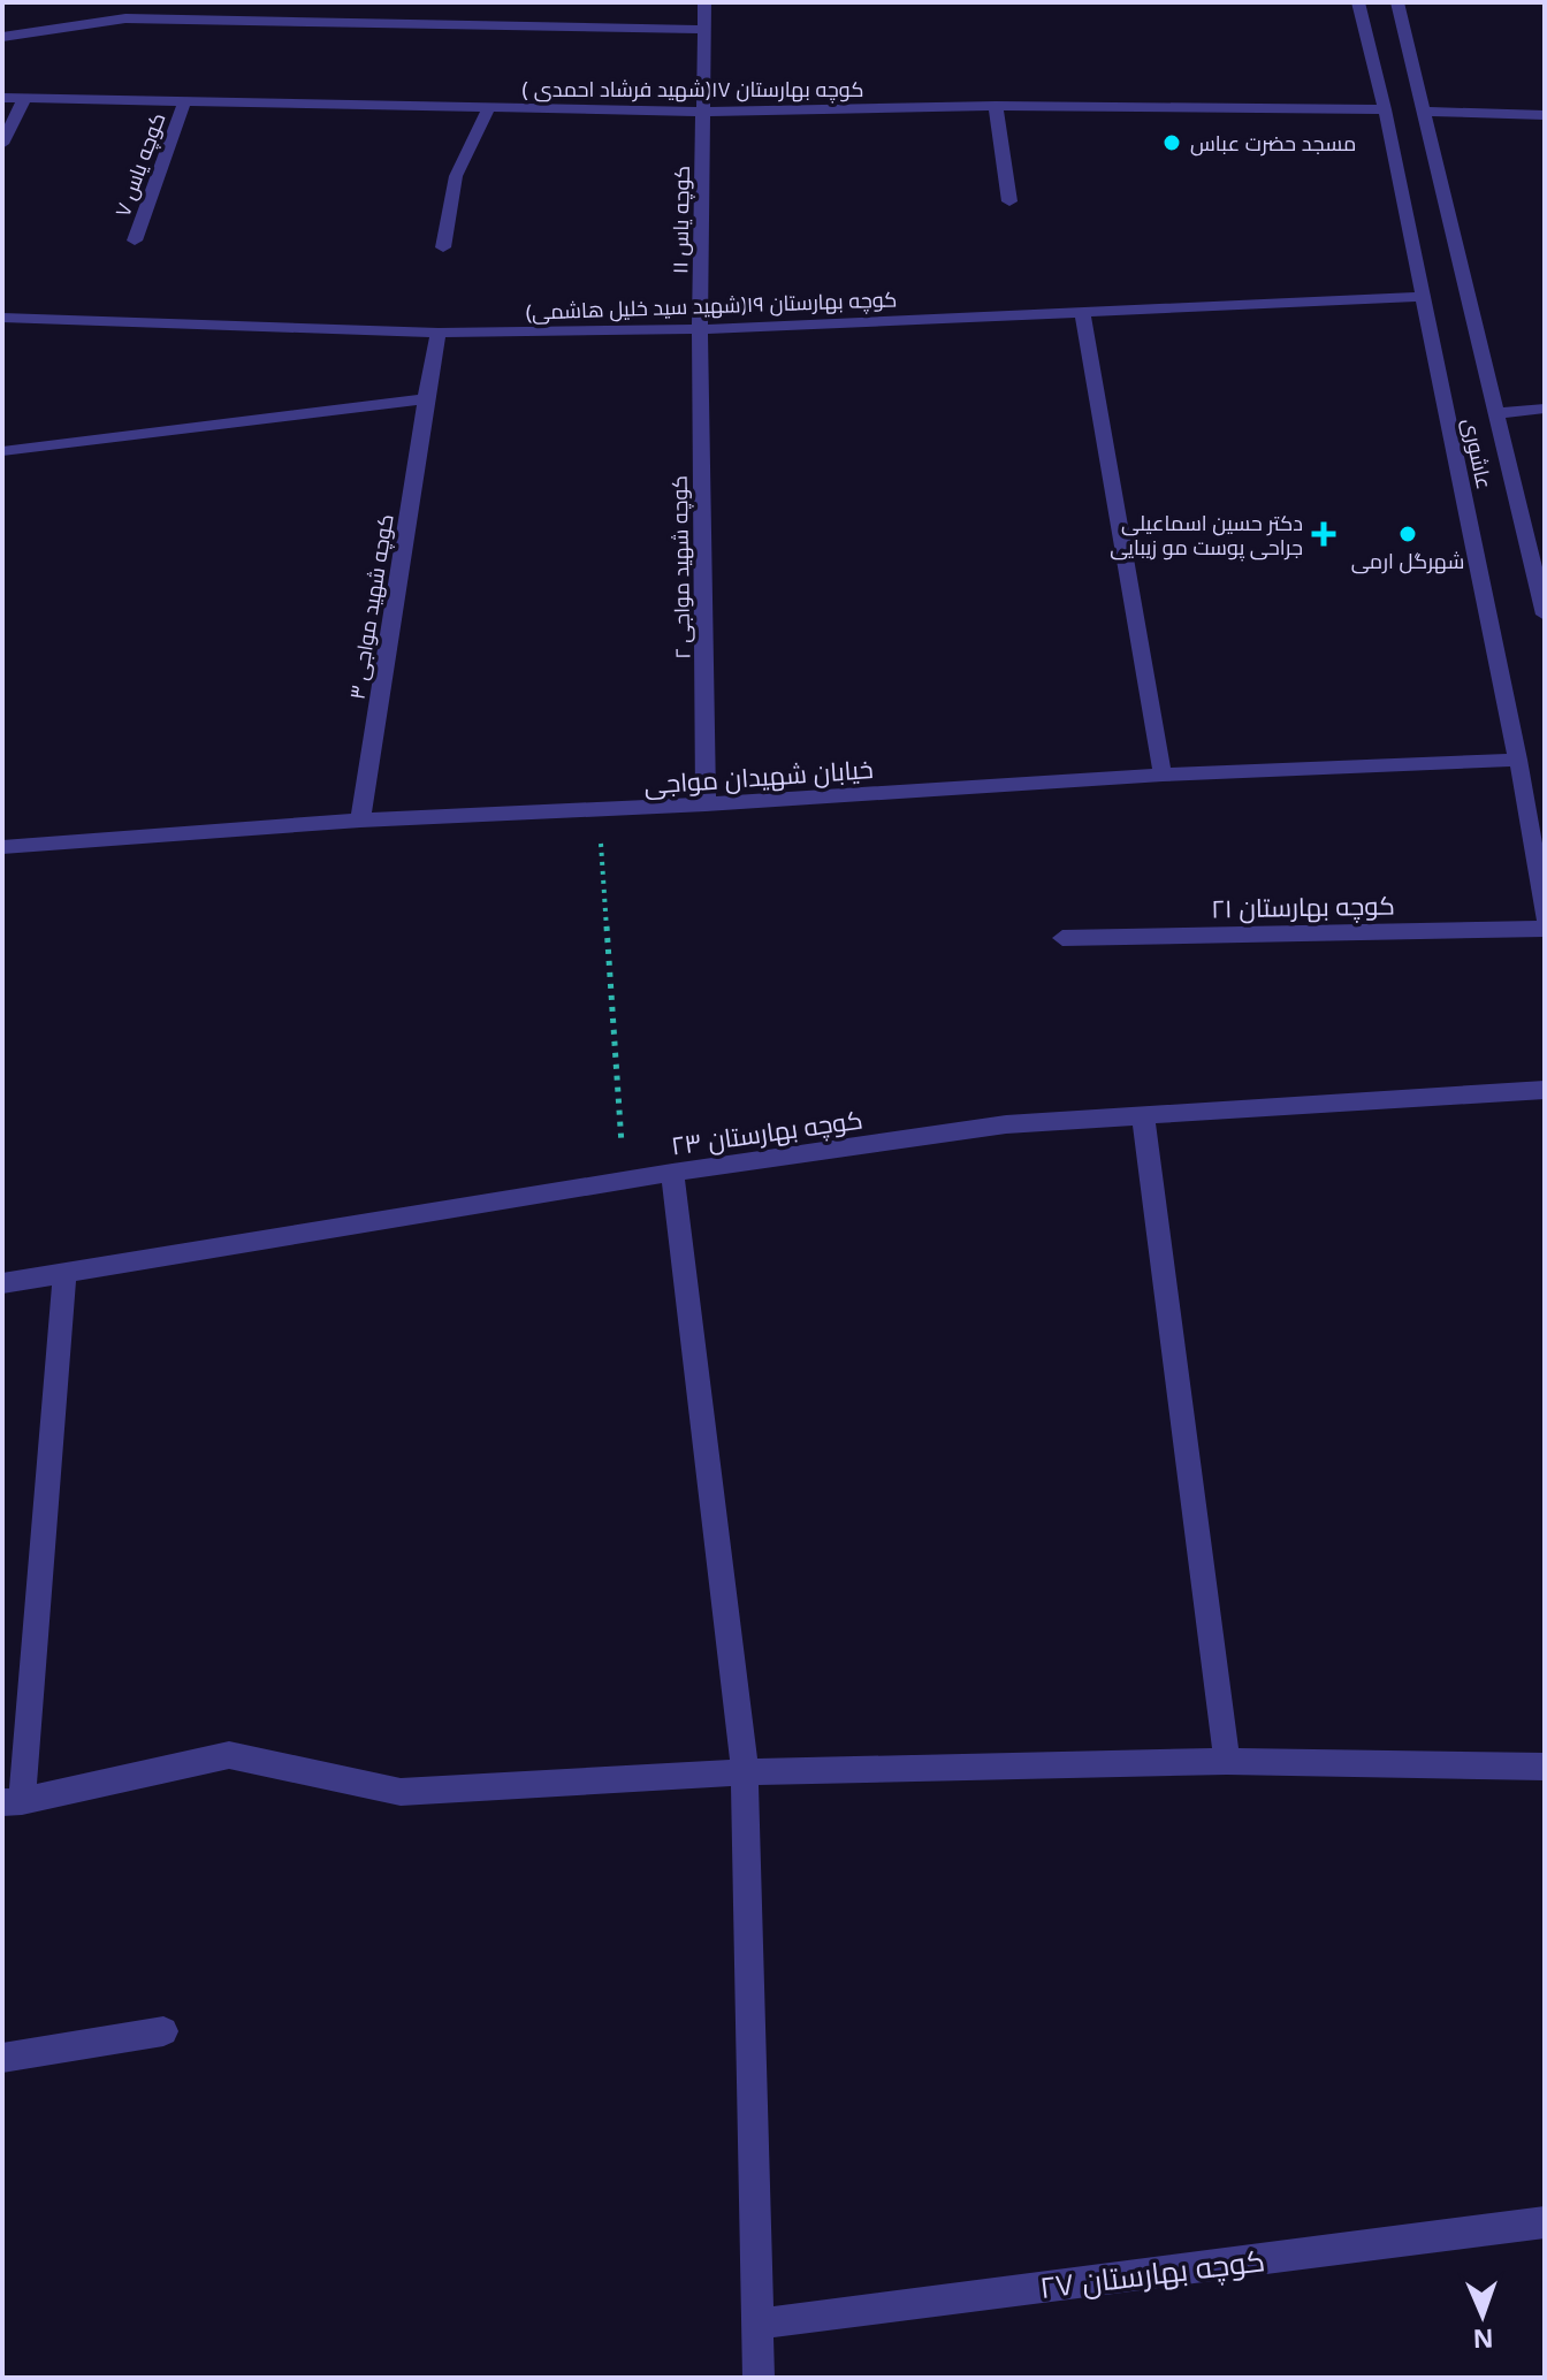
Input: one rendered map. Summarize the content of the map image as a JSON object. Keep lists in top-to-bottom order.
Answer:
{
  "streets": {
    "street": [
      "کوچه بهارستان ۱۷(شهید فرشاد احمدی )",
      "کوچه یاس ۷",
      "کوچه یاس ۱۱",
      "کوچه بهارستان ۱۹(شهید سید خلیل هاشمی)",
      "عاشوری",
      "کوچه شهید مواجی ۲",
      "کوچه شهید مواجی ۳",
      "خیابان شهیدان مواجی",
      "کوچه بهارستان ۲۱",
      "کوچه بهارستان ۲۳",
      "کوچه بهارستان ۲۷"
    ]
  },
  "crossings": [
    ["کوچه بهارستان ۱۷(شهید فرشاد احمدی )", "کوچه یاس ۷"],
    ["کوچه بهارستان ۱۷(شهید فرشاد احمدی )", "کوچه یاس ۱۱"],
    ["کوچه بهارستان ۱۷(شهید فرشاد احمدی )", "عاشوری"],
    ["کوچه یاس ۱۱", "کوچه بهارستان ۱۹(شهید سید خلیل هاشمی)"],
    ["کوچه یاس ۱۱", "کوچه شهید مواجی ۲"],
    ["کوچه بهارستان ۱۹(شهید سید خلیل هاشمی)", "عاشوری"],
    ["کوچه بهارستان ۱۹(شهید سید خلیل هاشمی)", "کوچه شهید مواجی ۲"],
    ["کوچه بهارستان ۱۹(شهید سید خلیل هاشمی)", "کوچه شهید مواجی ۳"],
    ["عاشوری", "خیابان شهیدان مواجی"],
    ["کوچه شهید مواجی ۲", "خیابان شهیدان مواجی"],
    ["کوچه شهید مواجی ۳", "خیابان شهیدان مواجی"]
  ],
  "places": {
    "other": ["مسجد حضرت عباس", "شهرگل ارمی"],
    "health": ["دکتر حسین اسماعیلی جراحی پوست مو زیبایی"]
  },
  "north": "bottom"
}
